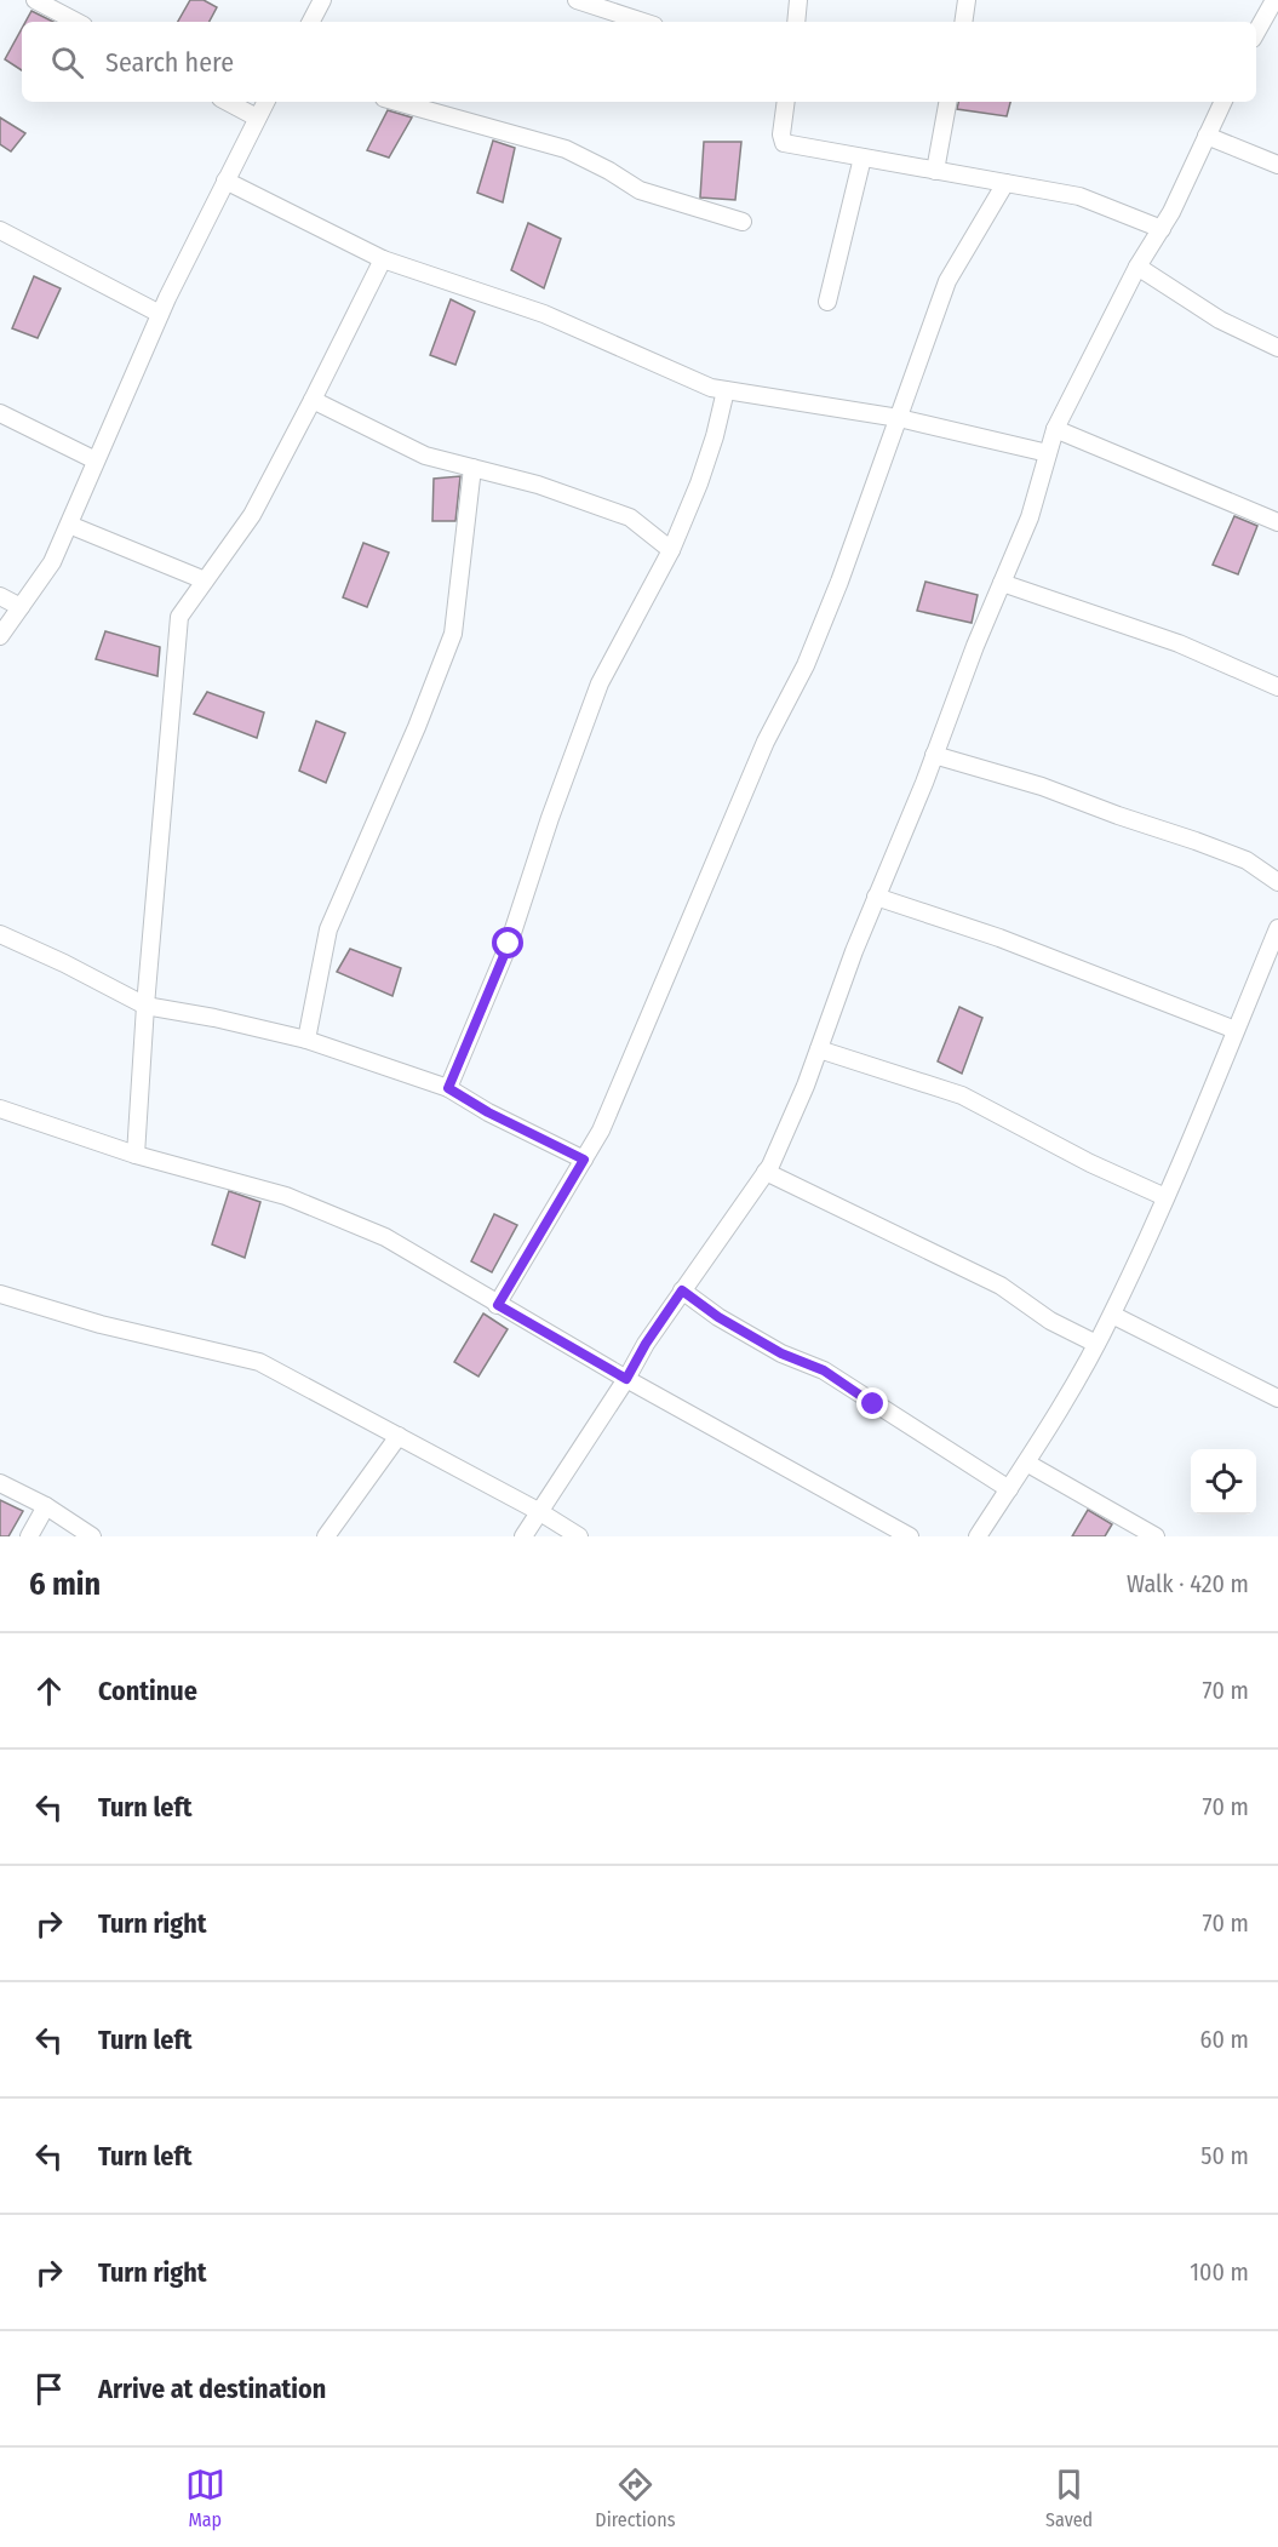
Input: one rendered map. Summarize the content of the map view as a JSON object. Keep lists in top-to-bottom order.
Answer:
{
  "page": {
    "search": "Search here",
    "heading": ["6 min", "Walk · 420 m"],
    "list": [
      ["Continue", "70 m"],
      ["Turn left", "70 m"],
      ["Turn right", "70 m"],
      ["Turn left", "60 m"],
      ["Turn left", "50 m"],
      ["Turn right", "100 m"],
      "Arrive at destination"
    ],
    "nav": ["Map", "Directions", "Saved"]
  }
}
